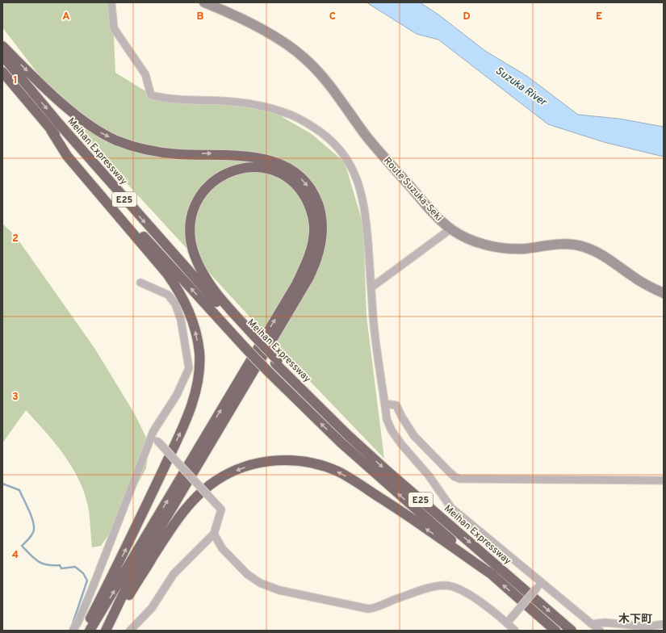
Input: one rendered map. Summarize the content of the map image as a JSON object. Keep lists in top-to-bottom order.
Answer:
{
  "streets": {
    "highway": ["Meihan Expressway", "E25"],
    "main road": ["Route Suzuka-Seki"]
  },
  "districts": ["木下町"],
  "water": ["Suzuka River"],
  "grid": {
    "columns": [
      "A",
      "B",
      "C",
      "D",
      "E"
    ],
    "rows": [
      "1",
      "2",
      "3",
      "4"
    ]
  }
}
